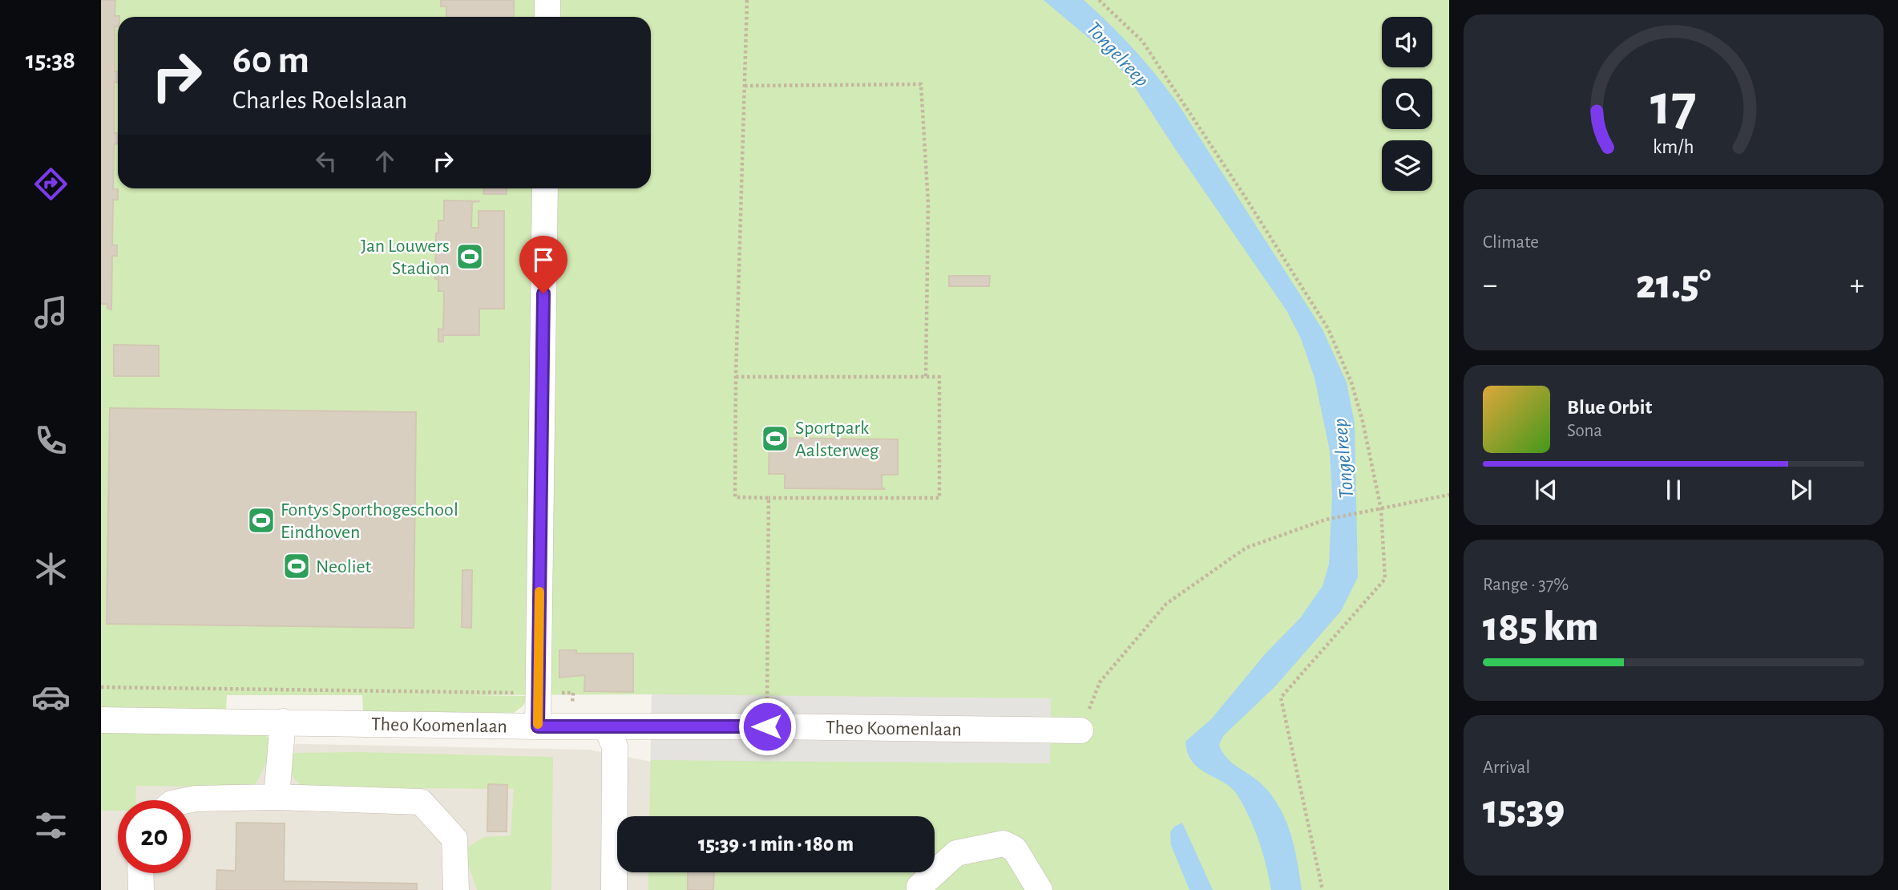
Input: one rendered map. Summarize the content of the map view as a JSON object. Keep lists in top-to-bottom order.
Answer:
{
  "streets": {
    "street": ["Theo Koomenlaan"]
  },
  "water": ["Tongelreep"],
  "places": {
    "sports": [
      "Jan Louwers Stadion",
      "Sportpark Aalsterweg",
      "Fontys Sporthogeschool Eindhoven",
      "Neoliet"
    ]
  },
  "page": {
    "tabs": "15:38",
    "turn": ["60 m", "Charles Roelslaan"],
    "tile": [
      "Climate",
      ["Range · 37%", "185 km"],
      ["Arrival", "15:39"]
    ],
    "heat": ["−", "21.5°", "+"],
    "song": ["Blue Orbit", "Sona"],
    "limit": "20",
    "trip": "15:39 · 1 min · 180 m",
    "gauge": ["17", "km/h"]
  }
}
